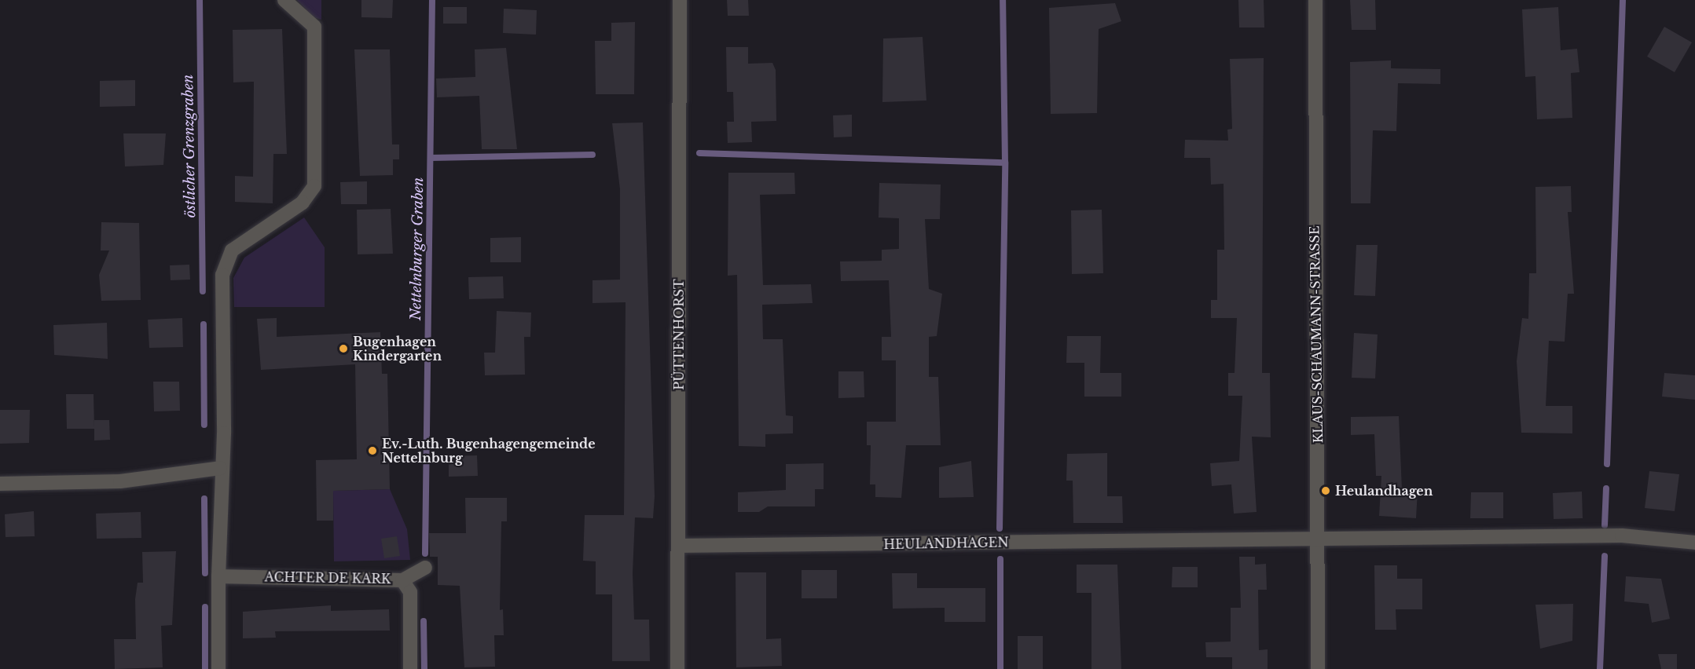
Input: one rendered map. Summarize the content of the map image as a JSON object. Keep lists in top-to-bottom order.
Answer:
{
  "streets": {
    "street": [
      "PÜTTENHORST",
      "KLAUS-SCHAUMANN-STRASSE",
      "HEULANDHAGEN",
      "ACHTER DE KARK"
    ]
  },
  "crossings": [
    ["PÜTTENHORST", "HEULANDHAGEN"],
    ["KLAUS-SCHAUMANN-STRASSE", "HEULANDHAGEN"]
  ],
  "water": ["östlicher Grenzgraben", "Nettelnburger Graben"],
  "places": ["Bugenhagen Kindergarten", "Ev.-Luth. Bugenhagengemeinde Nettelnburg", "Heulandhagen"]
}
